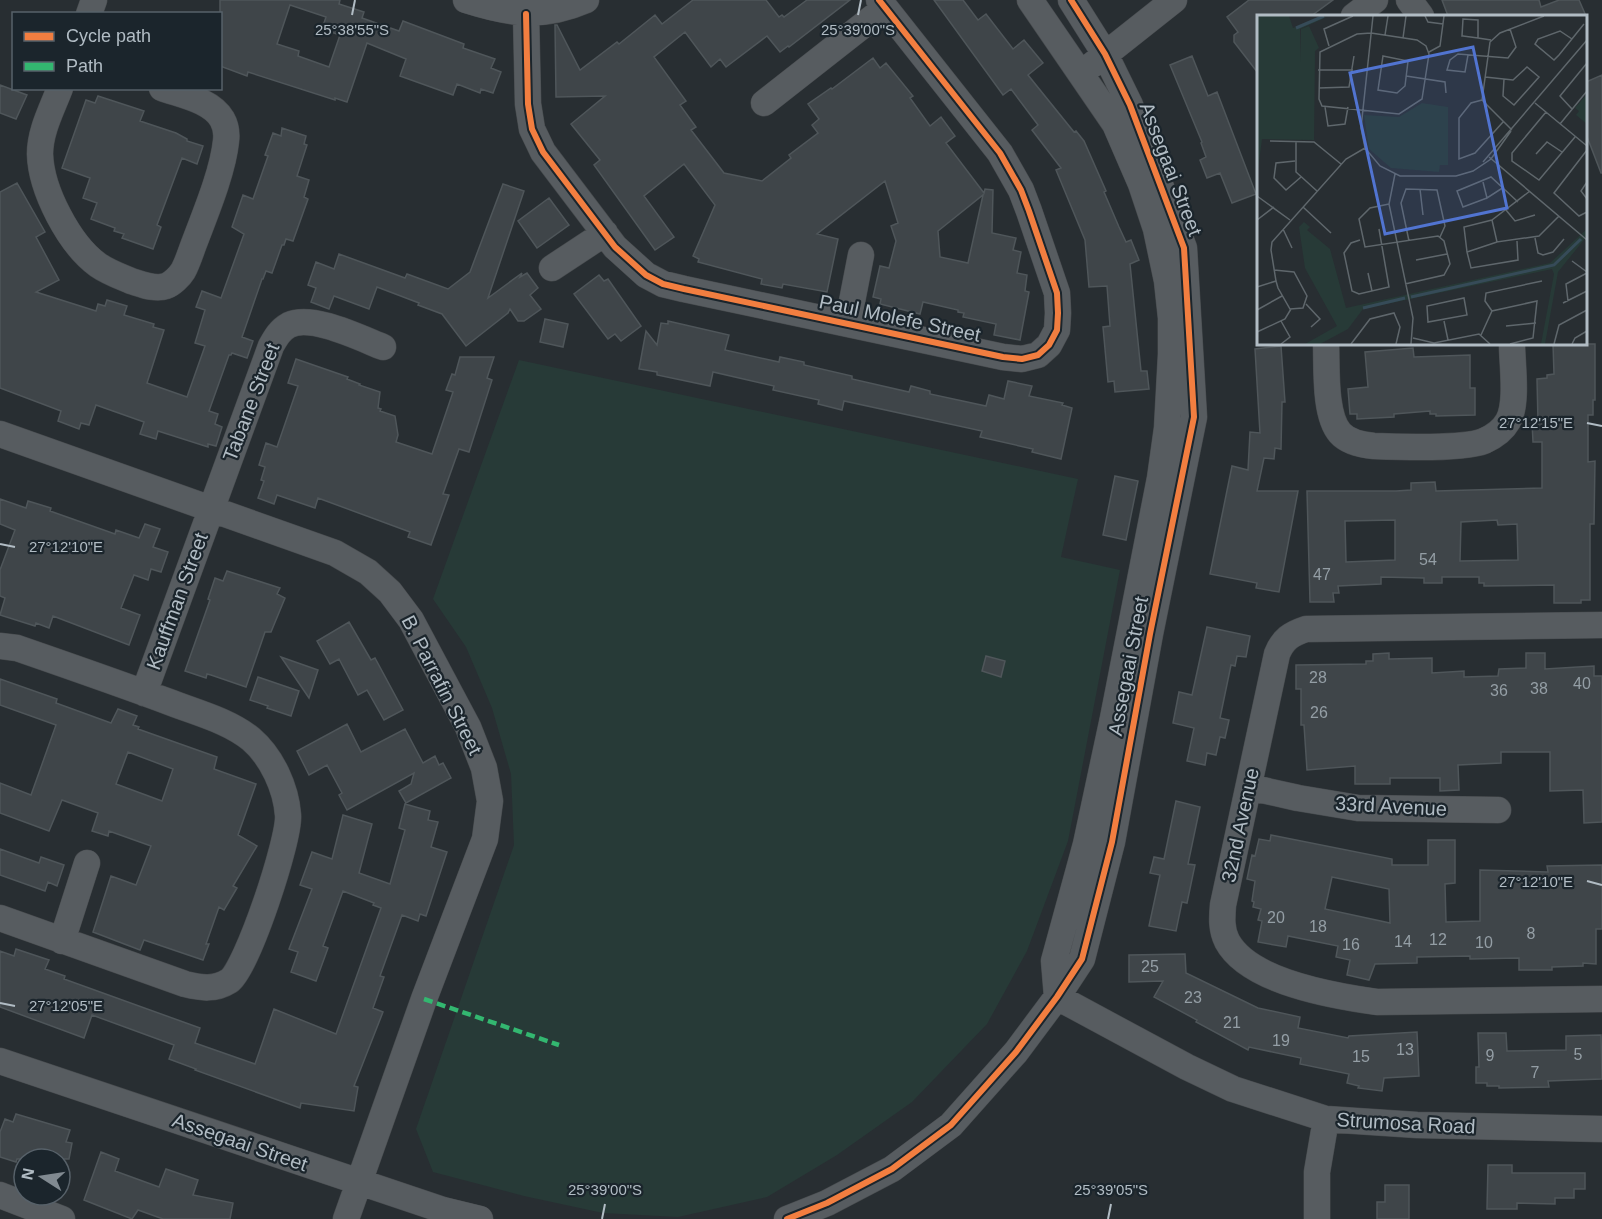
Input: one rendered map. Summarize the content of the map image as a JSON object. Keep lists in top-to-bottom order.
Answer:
{
  "streets": {
    "street": [
      "Assegaai Street",
      "Paul Molefe Street",
      "Tabane Street",
      "Kauffman Street",
      "B. Parrafin Street",
      "33rd Avenue",
      "32nd Avenue",
      "Strumosa Road"
    ]
  },
  "crossings": [
    ["Assegaai Street", "B. Parrafin Street"],
    ["Assegaai Street", "Strumosa Road"],
    ["Tabane Street", "Kauffman Street"],
    ["Tabane Street", "B. Parrafin Street"],
    ["Kauffman Street", "B. Parrafin Street"],
    ["33rd Avenue", "32nd Avenue"]
  ],
  "house_numbers": [
    "54",
    "47",
    "28",
    "40",
    "38",
    "36",
    "26",
    "20",
    "18",
    "8",
    "12",
    "14",
    "10",
    "16",
    "25",
    "23",
    "21",
    "19",
    "13",
    "5",
    "9",
    "15",
    "7"
  ],
  "legend": ["Cycle path", "Path"],
  "north": "left",
  "coordinates": [
    "25°38'55\"S",
    "25°39'00\"S",
    "27°12'15\"E",
    "27°12'10\"E",
    "27°12'05\"E",
    "25°39'05\"S"
  ]
}
